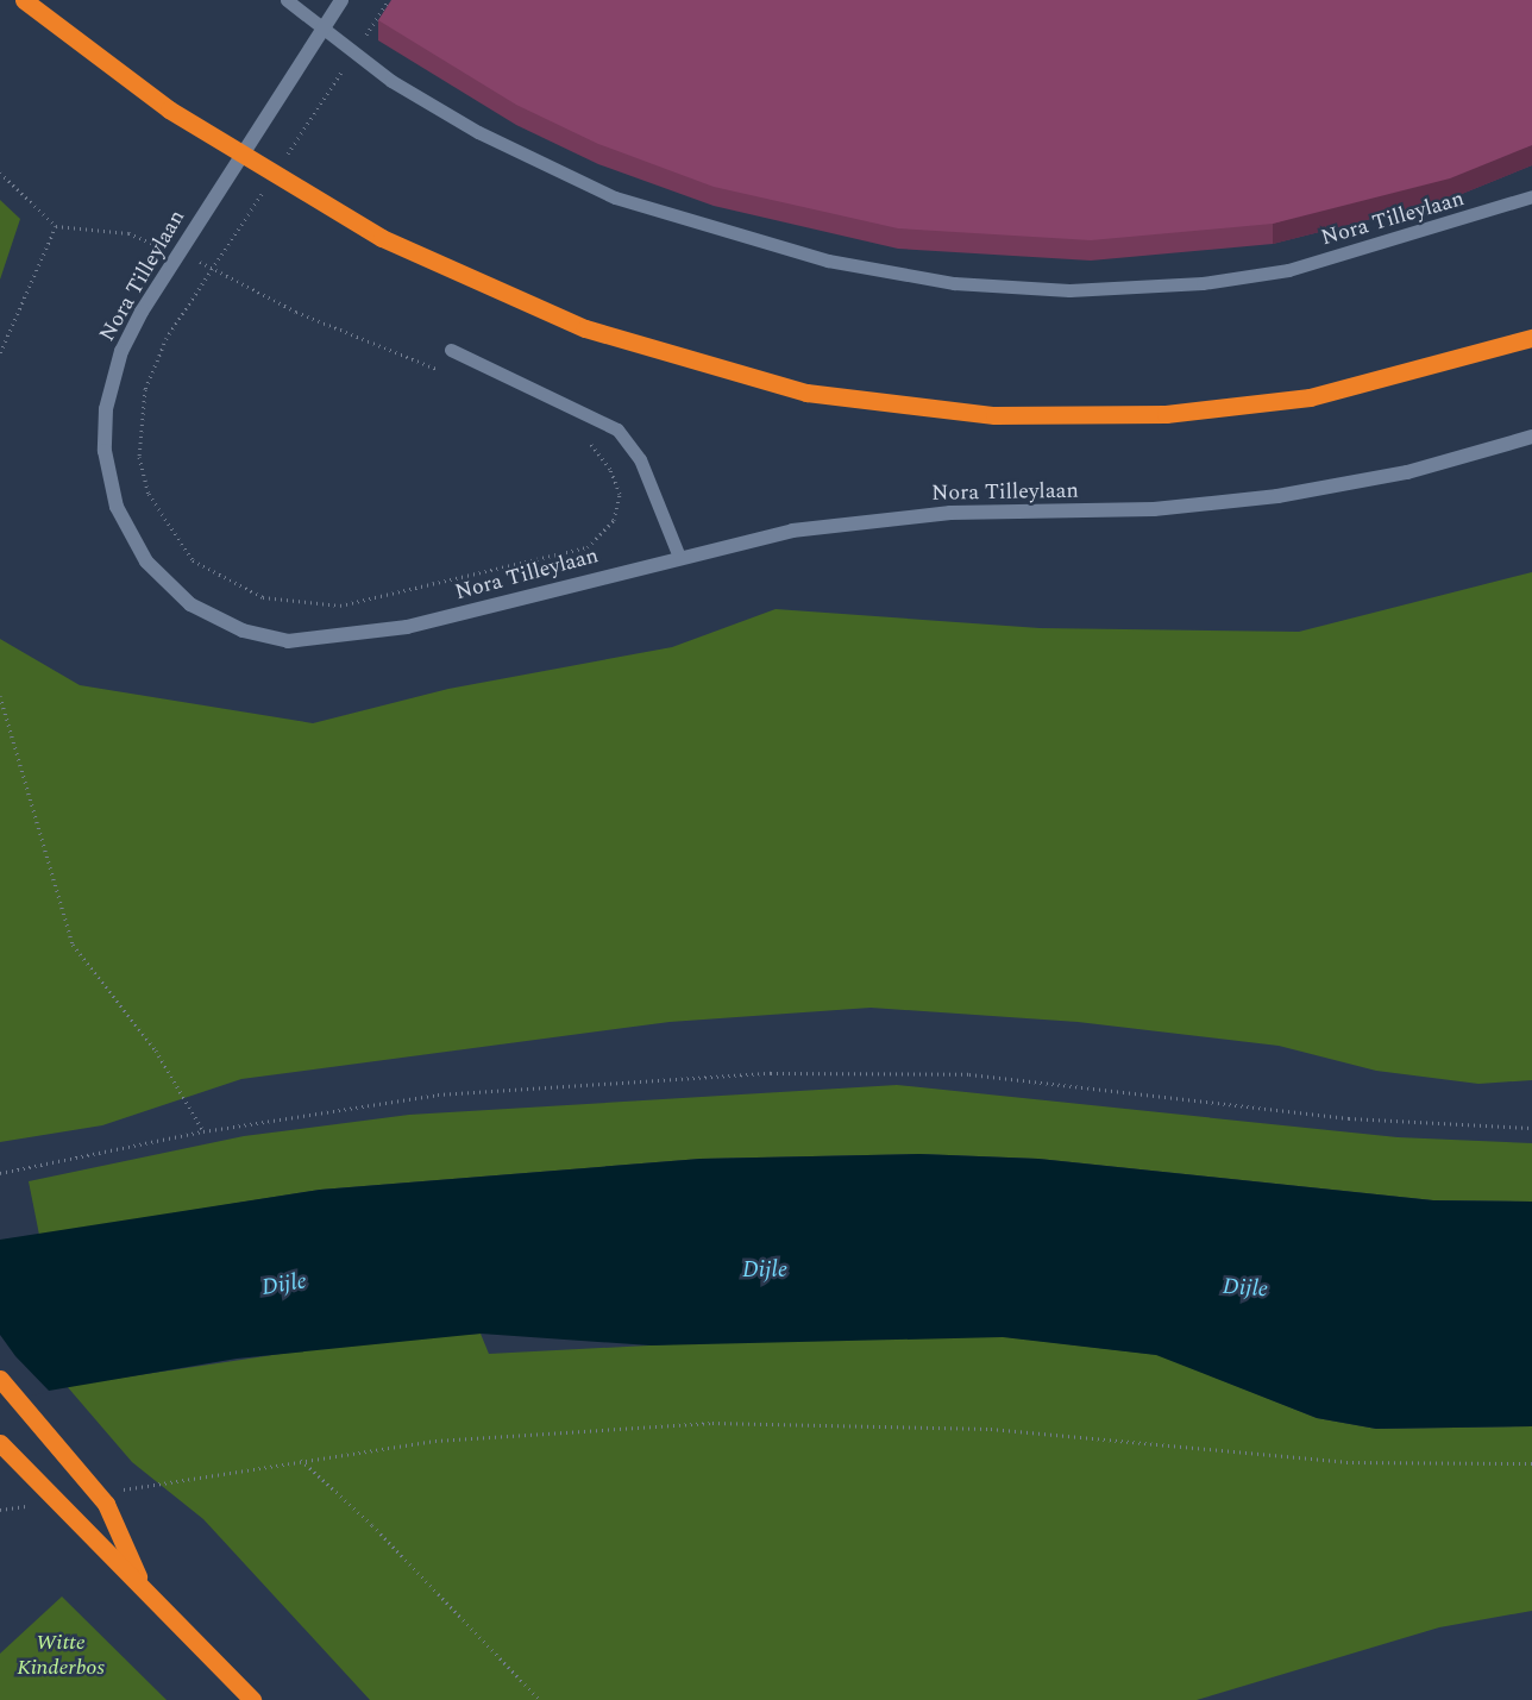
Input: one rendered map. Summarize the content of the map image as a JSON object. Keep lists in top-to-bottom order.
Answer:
{
  "streets": {
    "street": ["Nora Tilleylaan"]
  },
  "water": ["Dijle"],
  "parks": ["Witte Kinderbos"]
}
